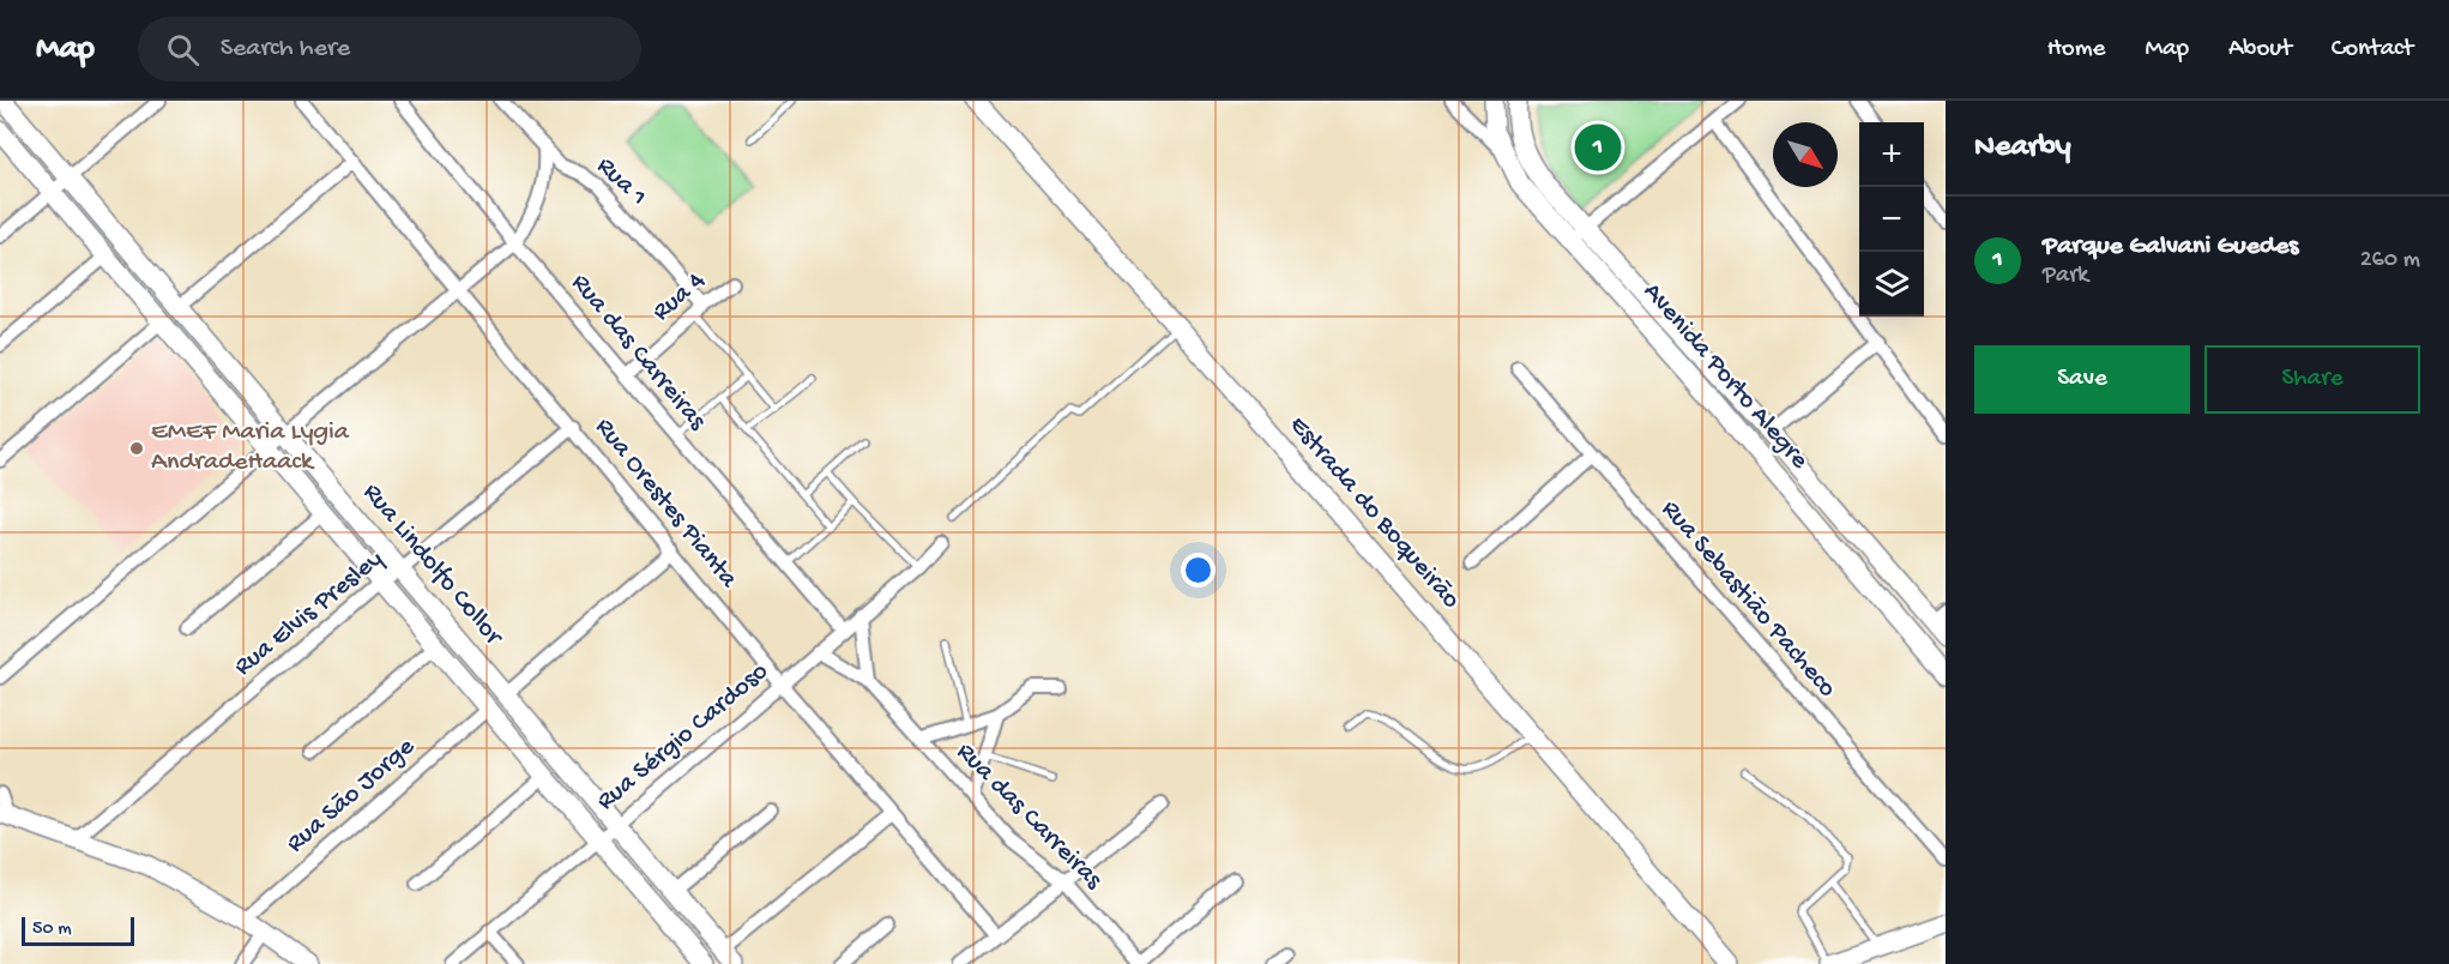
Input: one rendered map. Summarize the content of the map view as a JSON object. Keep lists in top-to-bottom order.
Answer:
{
  "streets": {
    "street": [
      "Rua 1",
      "Rua 4",
      "Rua das Carreiras",
      "Avenida Porto Alegre",
      "Rua Orestes Pianta",
      "Estrada do Boqueirão",
      "Rua Lindolfo Collor",
      "Rua Sebastião Pacheco",
      "Rua Elvis Presley",
      "Rua Sérgio Cardoso",
      "Rua São Jorge"
    ]
  },
  "crossings": [
    ["Rua 1", "Rua 4"],
    ["Rua 4", "Rua das Carreiras"],
    ["Rua das Carreiras", "Rua Sérgio Cardoso"],
    ["Rua Orestes Pianta", "Rua Elvis Presley"],
    ["Rua Orestes Pianta", "Rua Sérgio Cardoso"],
    ["Rua Lindolfo Collor", "Rua Elvis Presley"],
    ["Rua Lindolfo Collor", "Rua Sérgio Cardoso"],
    ["Rua Lindolfo Collor", "Rua São Jorge"]
  ],
  "places": ["EMEF Maria Lygia AndradeHaack"],
  "scale_bar": "50 m",
  "north": "bottom right",
  "page": {
    "header": "Map",
    "search": "Search here",
    "nav": [
      "Home",
      "Map",
      "About",
      "Contact"
    ],
    "heading": "Nearby",
    "pins": "1",
    "map_buttons": ["+", "−"],
    "list": [
      {
        "mark": "1",
        "name": "Parque Galvani Guedes",
        "note": "Park",
        "value": "260 m"
      }
    ],
    "buttons": ["Save", "Share"],
    "scale": "50 m"
  }
}
